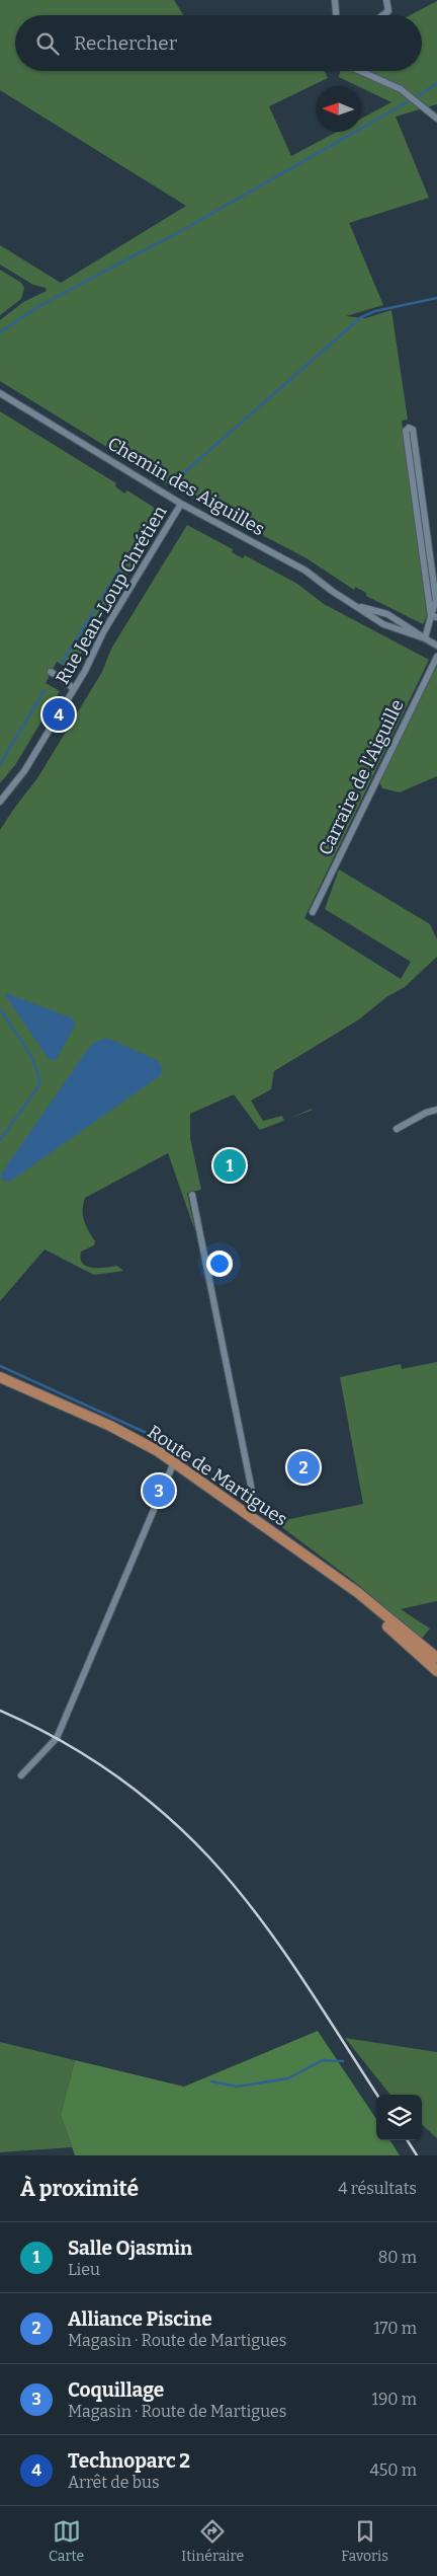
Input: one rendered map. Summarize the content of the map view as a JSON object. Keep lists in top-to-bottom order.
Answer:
{
  "streets": {
    "main road": ["Route de Martigues"],
    "street": ["Chemin des Aiguilles", "Rue Jean-Loup Chrétien", "Carraire de l'Aiguille"]
  },
  "crossings": [
    ["Chemin des Aiguilles", "Rue Jean-Loup Chrétien"]
  ],
  "north": "left",
  "page": {
    "search": "Rechercher",
    "pins": [
      "4",
      "1",
      "2",
      "3"
    ],
    "heading": ["À proximité", "4 résultats"],
    "list": [
      {
        "mark": "1",
        "name": "Salle Ojasmin",
        "note": "Lieu",
        "value": "80 m"
      },
      {
        "mark": "2",
        "name": "Alliance Piscine",
        "note": "Magasin · Route de Martigues",
        "value": "170 m"
      },
      {
        "mark": "3",
        "name": "Coquillage",
        "note": "Magasin · Route de Martigues",
        "value": "190 m"
      },
      {
        "mark": "4",
        "name": "Technoparc 2",
        "note": "Arrêt de bus",
        "value": "450 m"
      }
    ],
    "nav": ["Carte", "Itinéraire", "Favoris"]
  }
}
